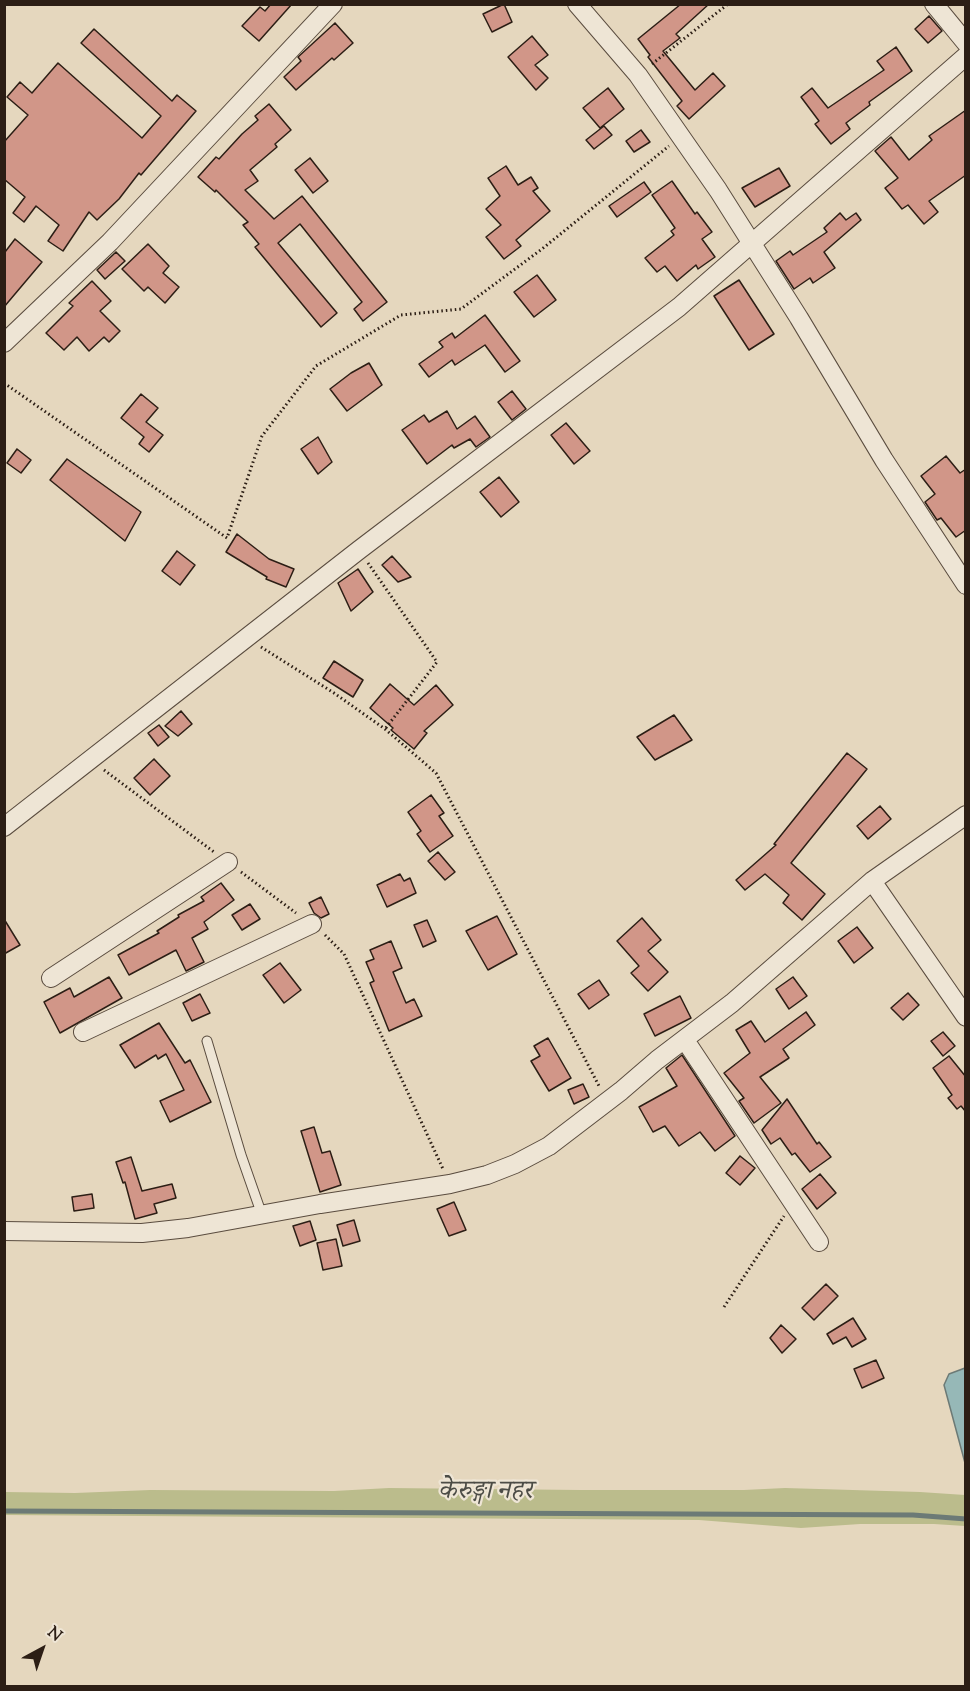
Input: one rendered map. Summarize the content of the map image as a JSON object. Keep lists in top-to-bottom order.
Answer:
{
  "water": ["केेरुङ्गा नहर"],
  "north": "top right"
}
